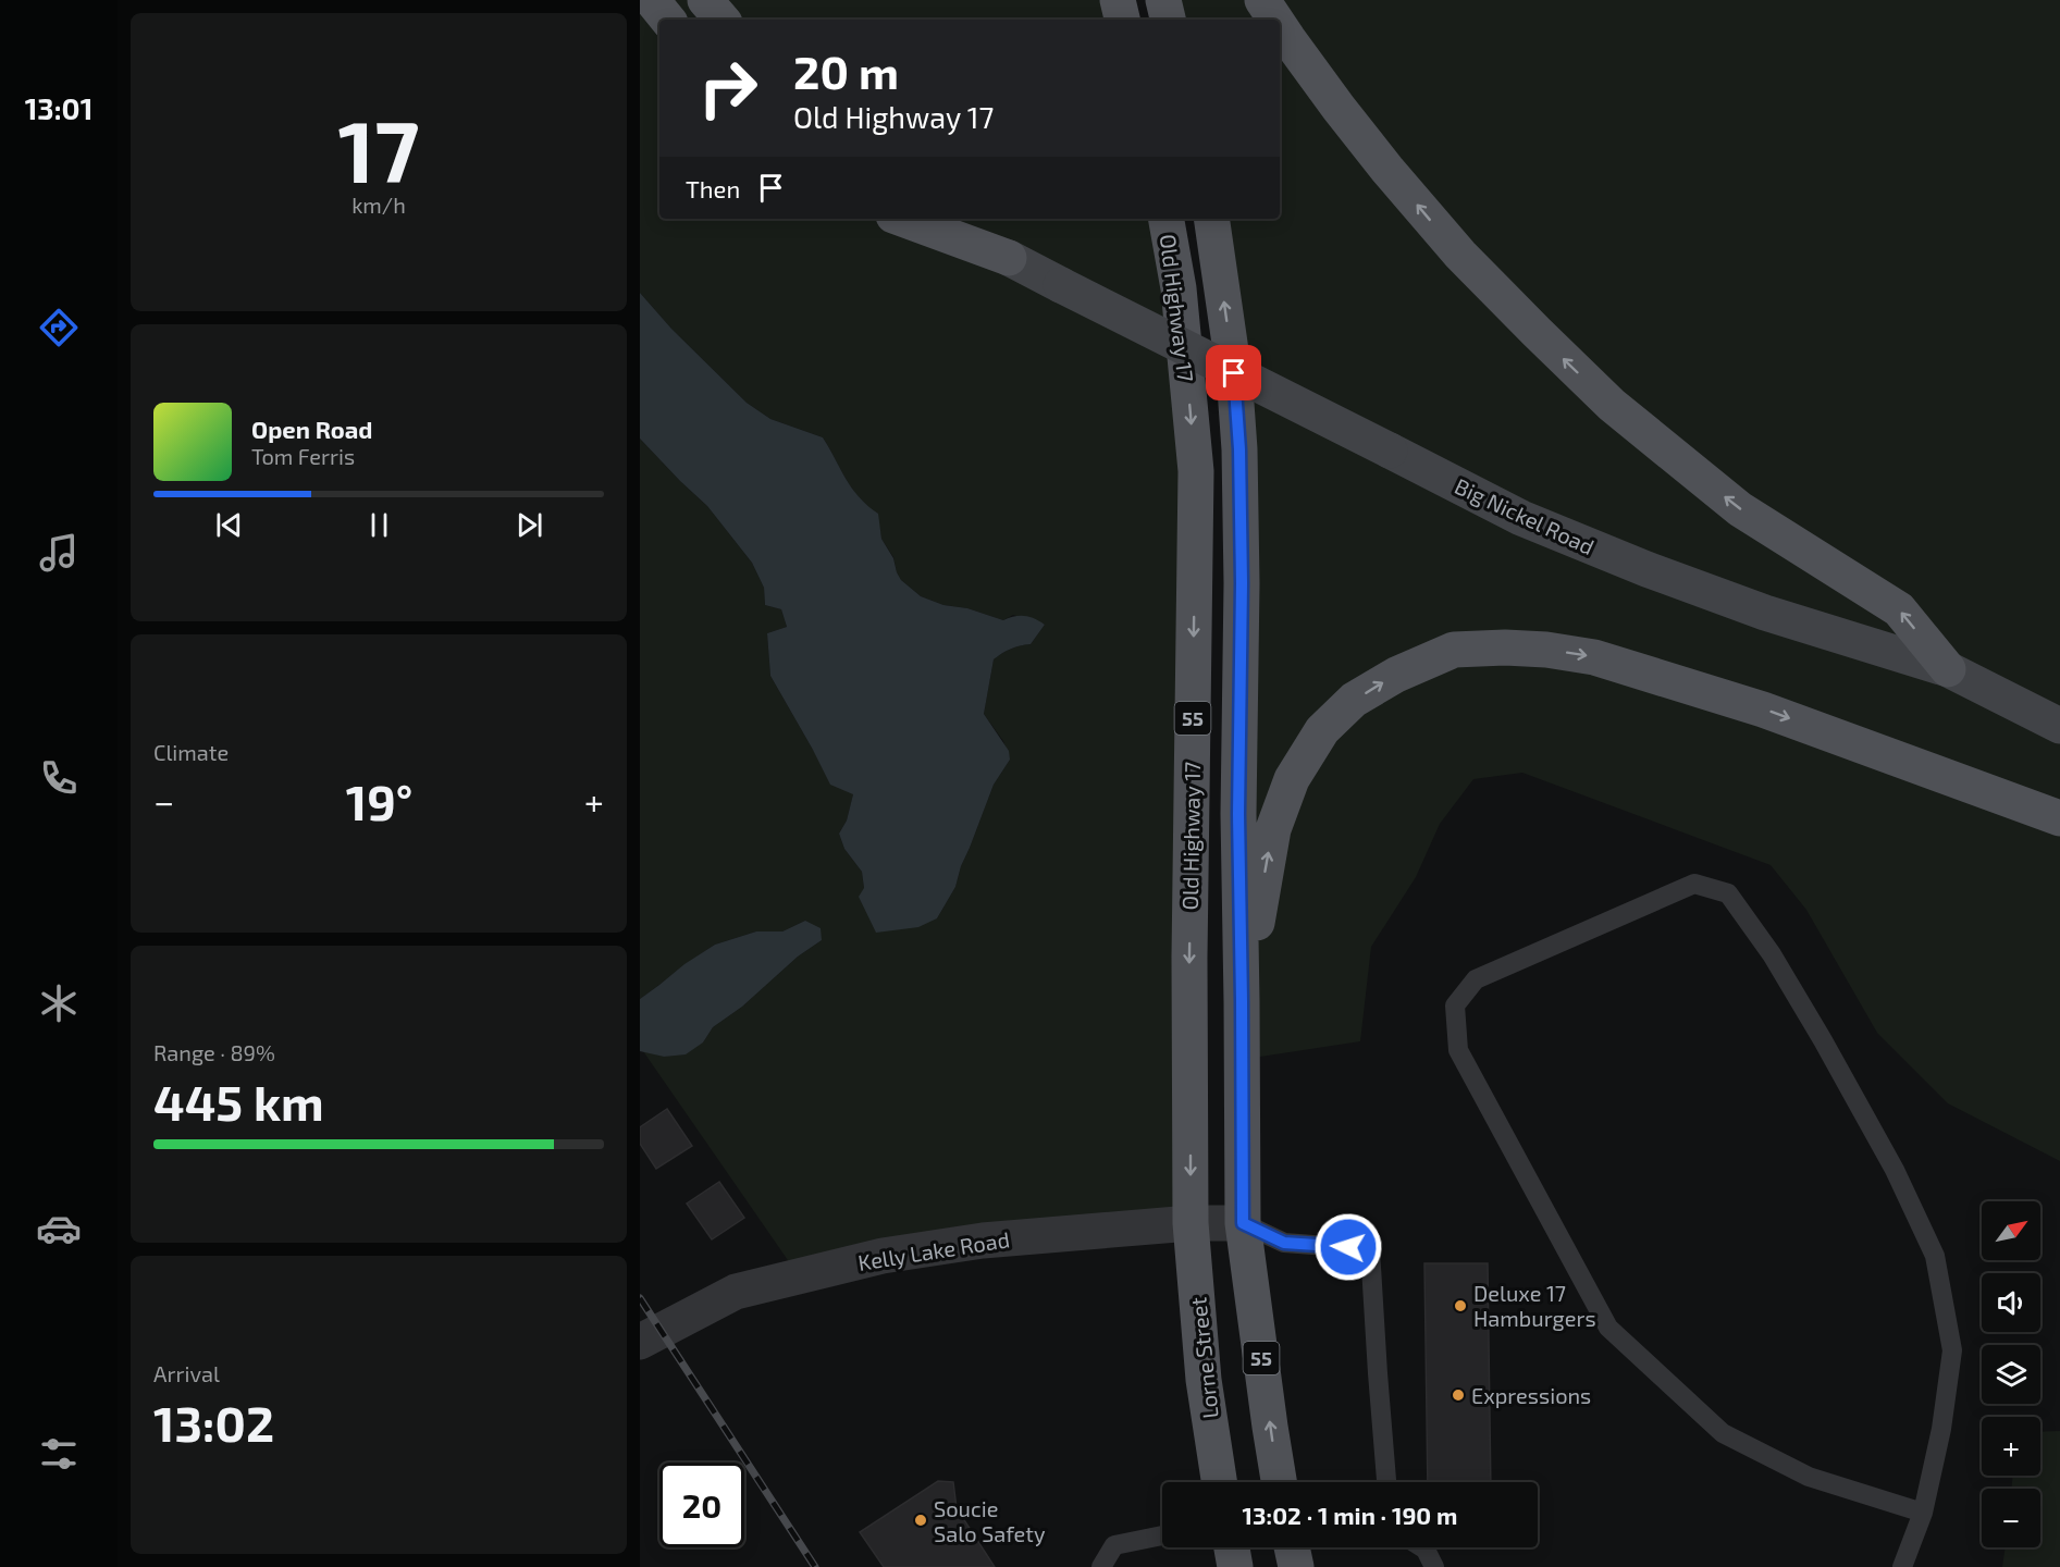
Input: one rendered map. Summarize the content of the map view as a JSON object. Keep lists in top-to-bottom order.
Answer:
{
  "streets": {
    "main road": [
      "Old Highway 17",
      "Big Nickel Road",
      "55",
      "Lorne Street"
    ],
    "street": ["Kelly Lake Road"]
  },
  "crossings": [
    ["Old Highway 17", "Kelly Lake Road"],
    ["Old Highway 17", "Lorne Street"],
    ["55", "Kelly Lake Road"],
    ["Kelly Lake Road", "Lorne Street"]
  ],
  "places": ["Deluxe 17 Hamburgers", "Expressions", "Soucie Salo Safety"],
  "north": "top right",
  "page": {
    "tabs": "13:01",
    "tile": [
      ["17", "km/h"],
      "Climate",
      ["Range · 89%", "445 km"],
      ["Arrival", "13:02"]
    ],
    "turn": ["20 m", "Old Highway 17"],
    "then": "Then",
    "song": ["Open Road", "Tom Ferris"],
    "heat": ["−", "19°", "+"],
    "map_buttons": ["+", "−"],
    "limit": "20",
    "trip": "13:02 · 1 min · 190 m"
  }
}
